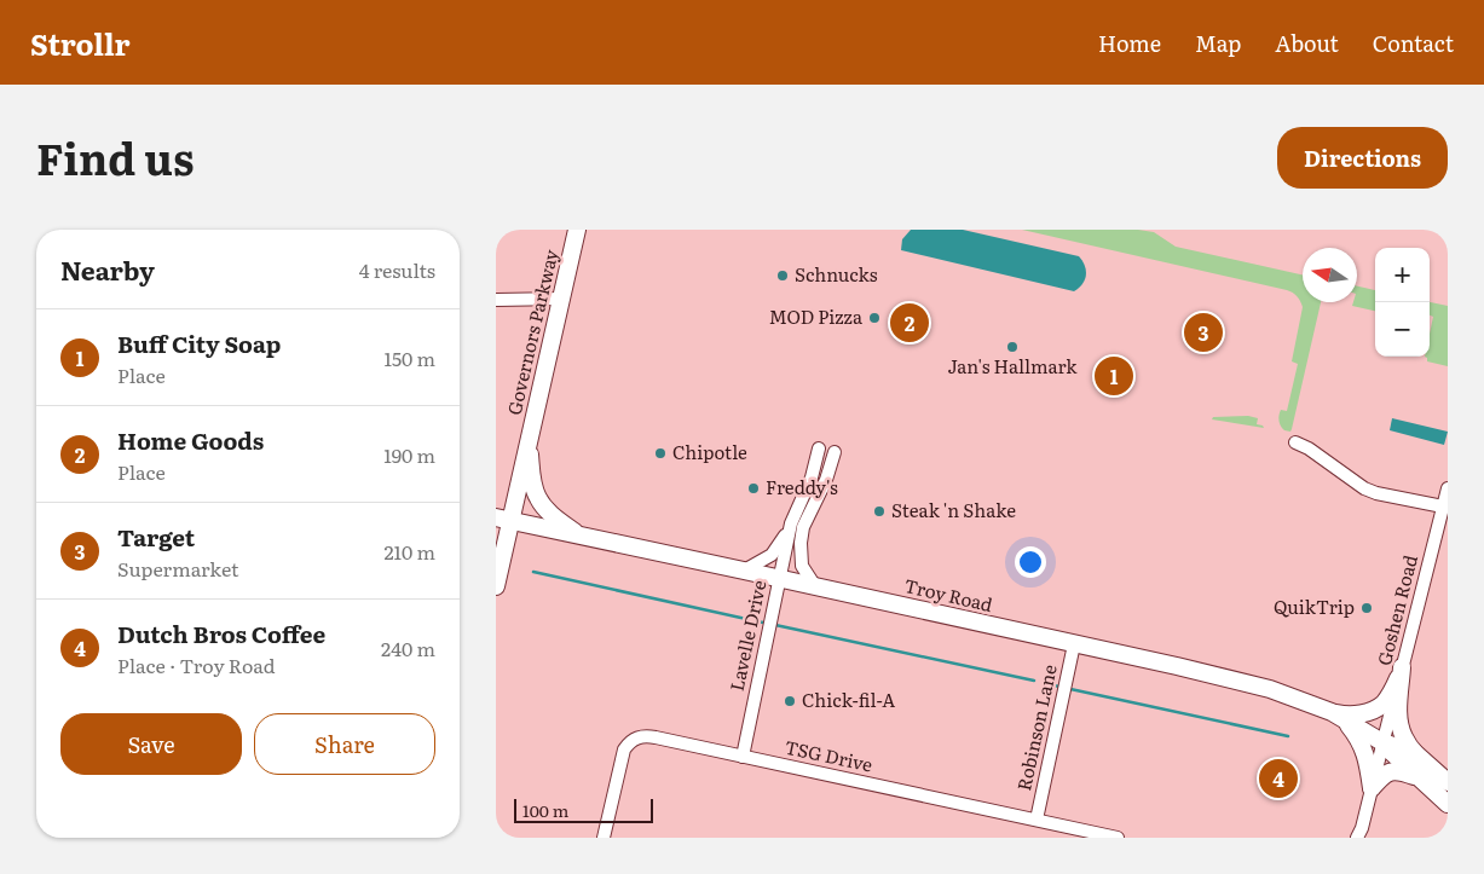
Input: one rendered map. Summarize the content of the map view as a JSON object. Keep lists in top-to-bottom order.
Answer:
{
  "streets": {
    "main road": ["Governors Parkway", "Troy Road"],
    "street": [
      "Goshen Road",
      "Lavelle Drive",
      "Robinson Lane",
      "TSG Drive"
    ]
  },
  "crossings": [
    ["Governors Parkway", "Troy Road"],
    ["Troy Road", "Goshen Road"],
    ["Troy Road", "Lavelle Drive"],
    ["Troy Road", "Robinson Lane"],
    ["Lavelle Drive", "TSG Drive"],
    ["Robinson Lane", "TSG Drive"]
  ],
  "places": [
    "Schnucks",
    "MOD Pizza",
    "Jan's Hallmark",
    "Chipotle",
    "Freddy's",
    "Steak 'n Shake",
    "QuikTrip",
    "Chick-fil-A"
  ],
  "scale_bar": "100 m",
  "north": "left",
  "page": {
    "header": "Strollr",
    "nav": [
      "Home",
      "Map",
      "About",
      "Contact"
    ],
    "title": "Find us",
    "buttons": [
      "Directions",
      ["Save", "Share"]
    ],
    "heading": ["Nearby", "4 results"],
    "map_buttons": ["+", "−"],
    "pins": [
      "2",
      "3",
      "1",
      "4"
    ],
    "list": [
      {
        "mark": "1",
        "name": "Buff City Soap",
        "note": "Place",
        "value": "150 m"
      },
      {
        "mark": "2",
        "name": "Home Goods",
        "note": "Place",
        "value": "190 m"
      },
      {
        "mark": "3",
        "name": "Target",
        "note": "Supermarket",
        "value": "210 m"
      },
      {
        "mark": "4",
        "name": "Dutch Bros Coffee",
        "note": "Place · Troy Road",
        "value": "240 m"
      }
    ],
    "scale": "100 m"
  }
}
